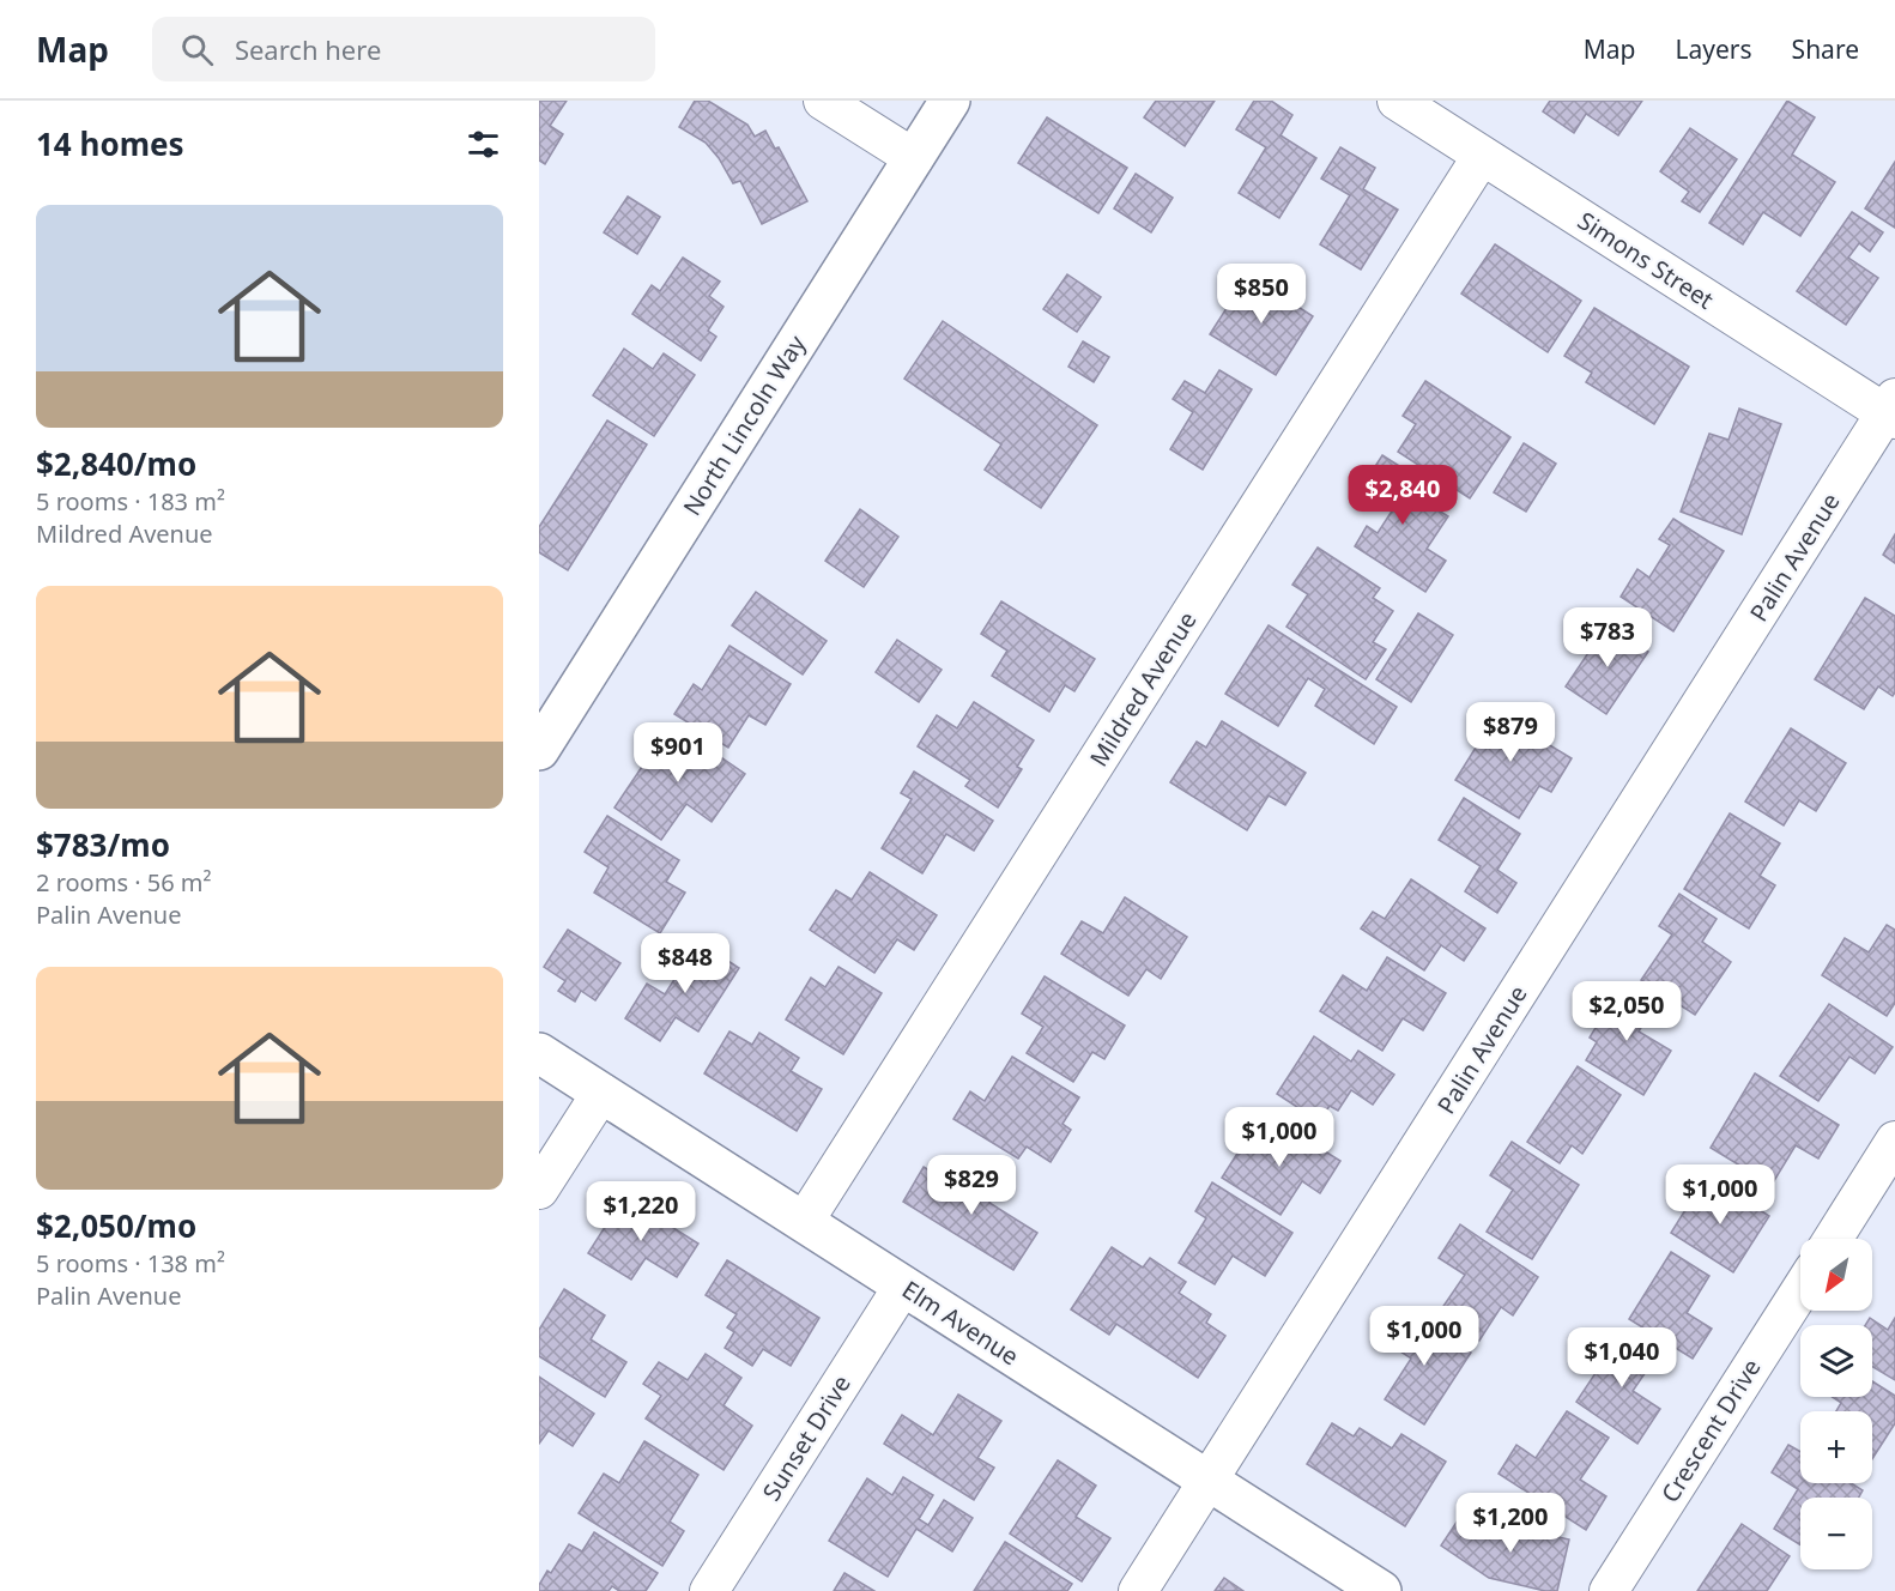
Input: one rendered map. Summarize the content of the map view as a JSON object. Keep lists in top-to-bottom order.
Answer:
{
  "streets": {
    "street": [
      "Simons Street",
      "North Lincoln Way",
      "Palin Avenue",
      "Mildred Avenue",
      "Elm Avenue",
      "Crescent Drive",
      "Sunset Drive"
    ]
  },
  "crossings": [
    ["Simons Street", "Palin Avenue"],
    ["Simons Street", "Mildred Avenue"],
    ["Palin Avenue", "Elm Avenue"],
    ["Mildred Avenue", "Elm Avenue"],
    ["Elm Avenue", "Sunset Drive"]
  ],
  "north": "bottom left",
  "page": {
    "header": "Map",
    "search": "Search here",
    "nav": ["Map", "Layers", "Share"],
    "heading": "14 homes",
    "list": [
      {
        "name": "$2,840/mo",
        "note": "5 rooms · 183 m² · Mildred Avenue"
      },
      {
        "name": "$783/mo",
        "note": "2 rooms · 56 m² · Palin Avenue"
      },
      {
        "name": "$2,050/mo",
        "note": "5 rooms · 138 m² · Palin Avenue"
      }
    ],
    "price": [
      "$850",
      "$2,840",
      "$783",
      "$879",
      "$901",
      "$848",
      "$2,050",
      "$1,000",
      "$829",
      "$1,000",
      "$1,220",
      "$1,000",
      "$1,040",
      "$1,200"
    ],
    "map_buttons": ["+", "−"]
  }
}
